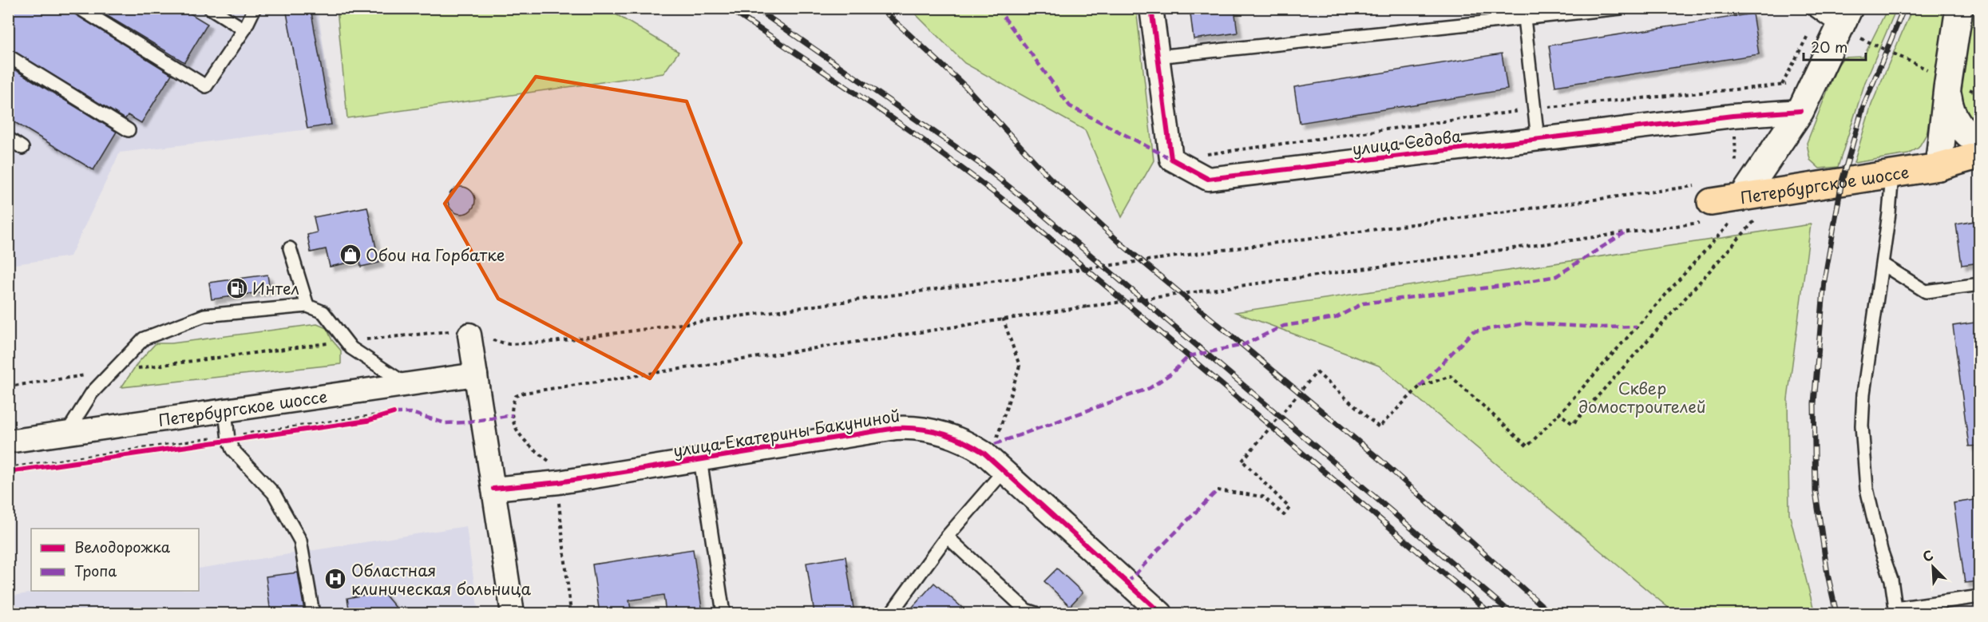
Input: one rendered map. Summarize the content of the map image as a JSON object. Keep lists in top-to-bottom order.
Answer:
{
  "streets": {
    "main road": ["Петербургское шоссе"],
    "street": ["улица Седова", "улица Екатерины Бакуниной"]
  },
  "parks": ["Сквер домостроителей"],
  "places": {
    "shop": ["Обои на Горбатке"],
    "fuel station": ["Интел"],
    "hospital": ["Областная клиническая больница"]
  },
  "legend": ["Велодорожка", "Тропа"],
  "scale_bar": "20 m",
  "north": "top left"
}
